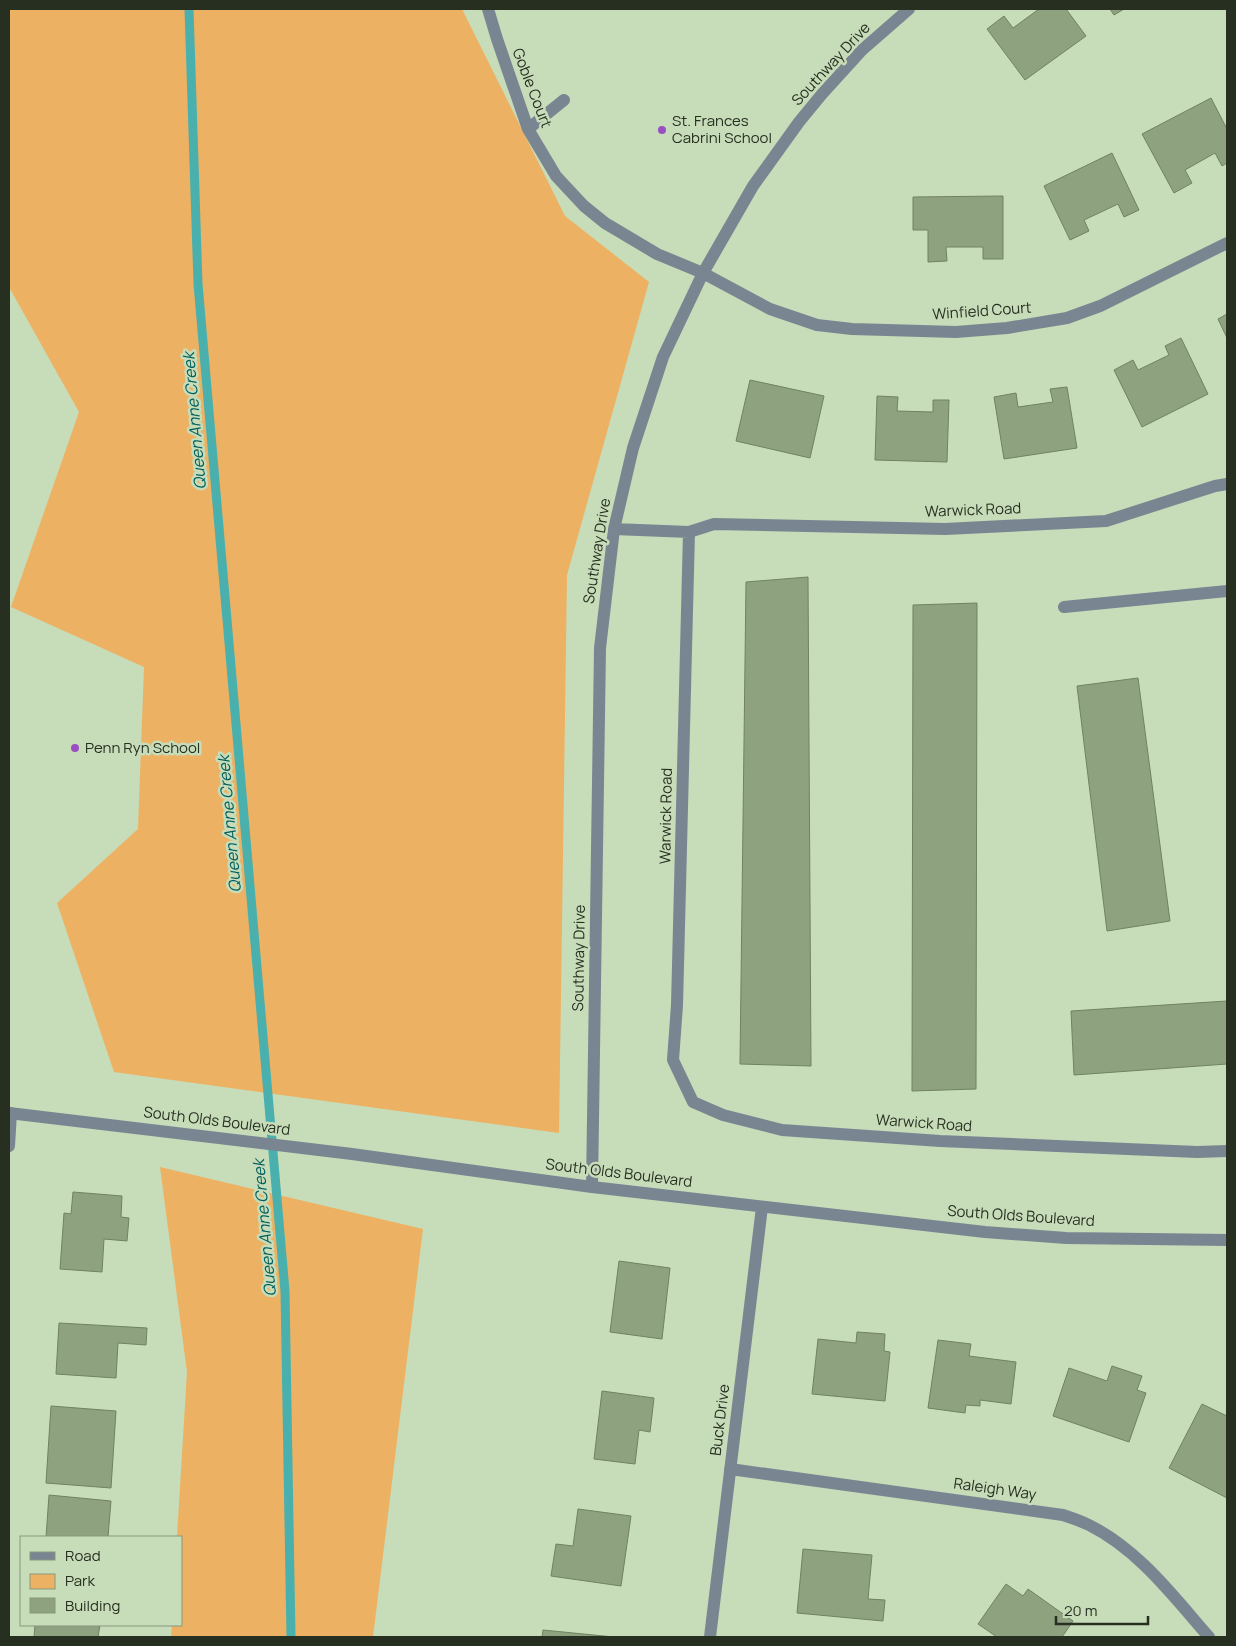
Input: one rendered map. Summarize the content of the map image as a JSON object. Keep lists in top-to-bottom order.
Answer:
{
  "streets": {
    "street": [
      "Southway Drive",
      "Goble Court",
      "Winfield Court",
      "Warwick Road",
      "South Olds Boulevard",
      "Buck Drive",
      "Raleigh Way"
    ]
  },
  "crossings": [
    ["Southway Drive", "Goble Court"],
    ["Southway Drive", "Winfield Court"],
    ["Southway Drive", "South Olds Boulevard"],
    ["Goble Court", "Winfield Court"],
    ["South Olds Boulevard", "Buck Drive"],
    ["Buck Drive", "Raleigh Way"]
  ],
  "water": ["Queen Anne Creek"],
  "places": ["St. Frances Cabrini School", "Penn Ryn School"],
  "legend": ["Road", "Park", "Building"],
  "scale_bar": "20 m"
}
